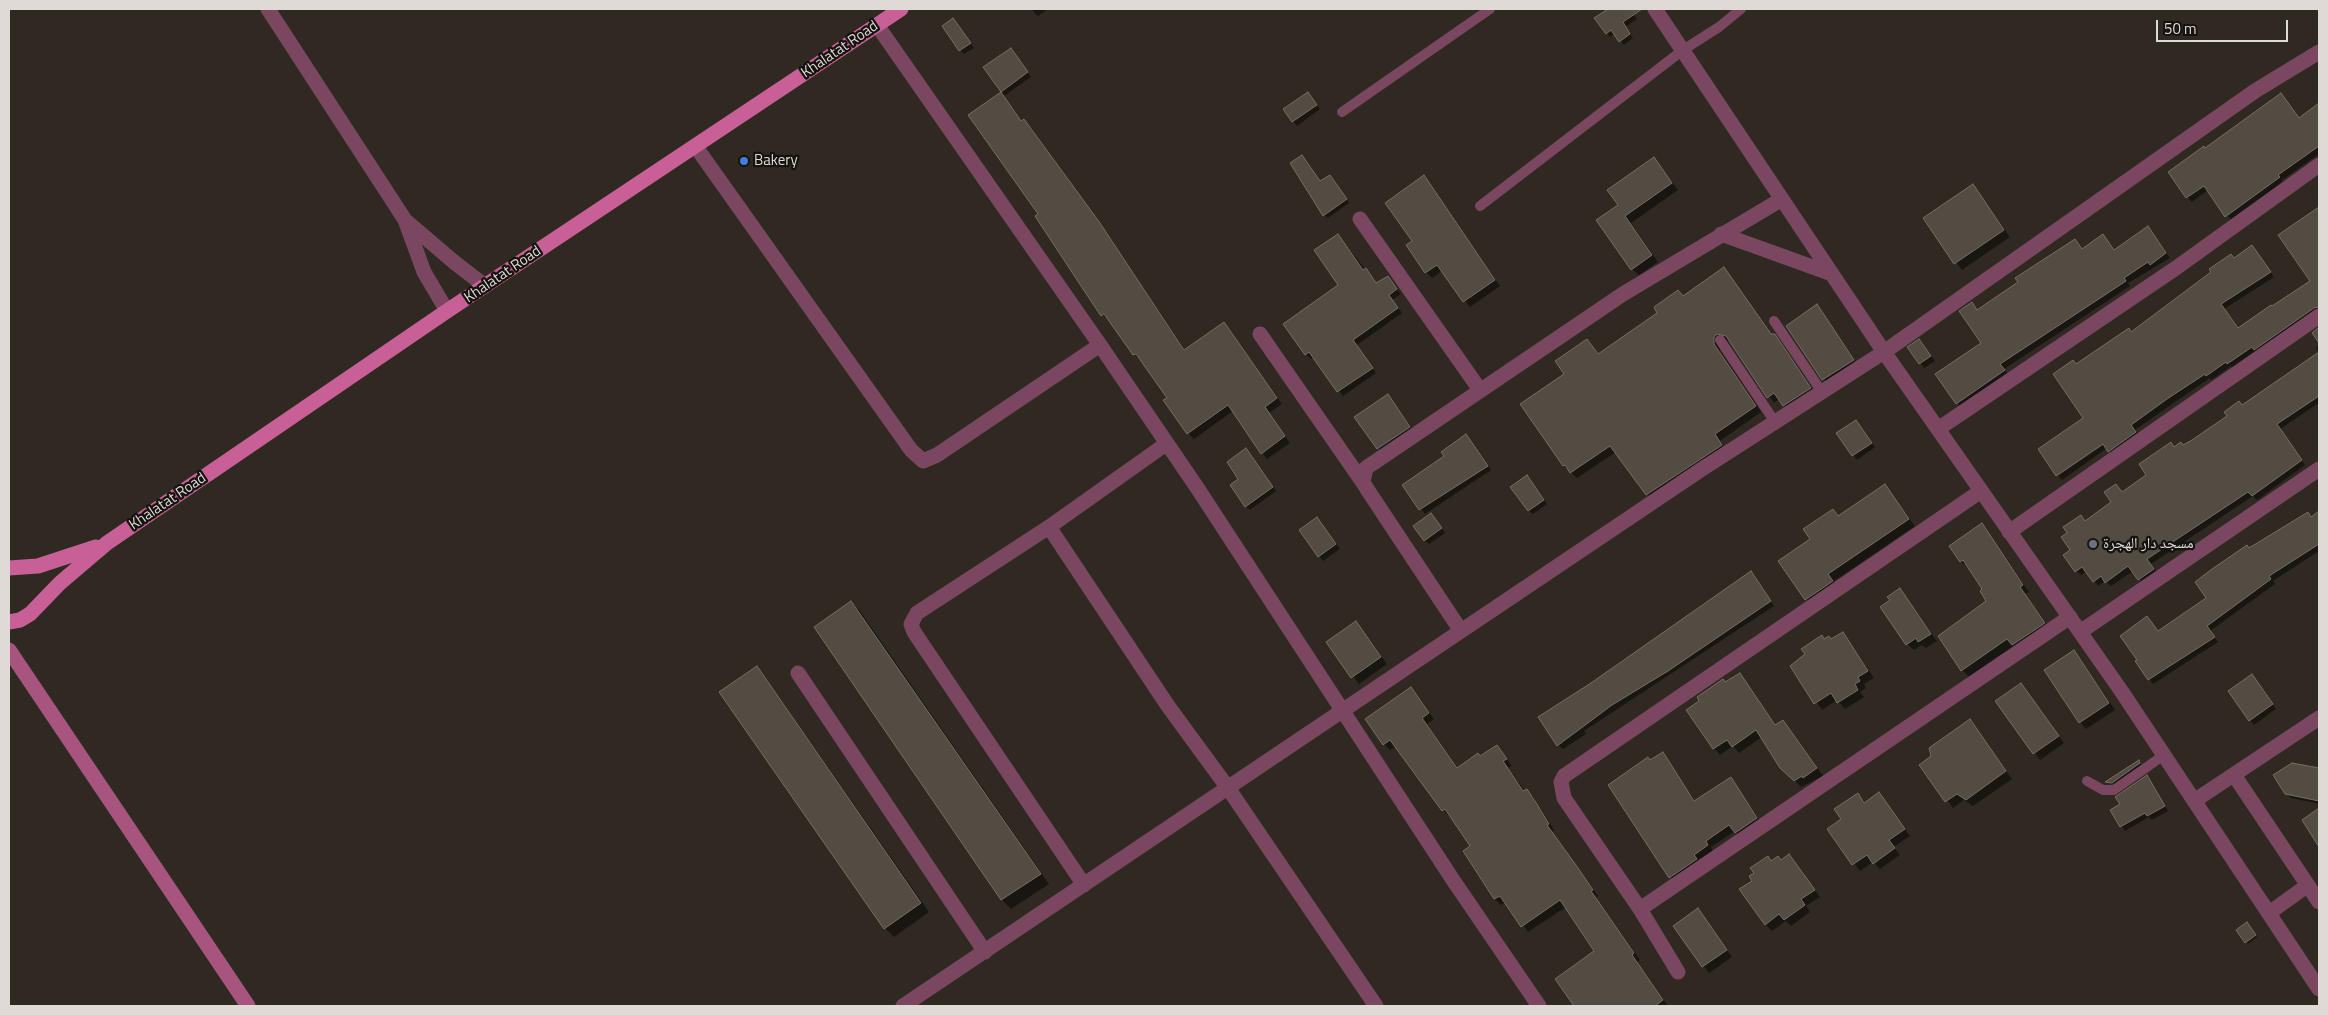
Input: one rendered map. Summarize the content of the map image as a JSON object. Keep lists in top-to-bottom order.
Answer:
{
  "streets": {
    "main road": ["Khalatat Road"]
  },
  "places": ["Bakery", "مسجد دار الهجرة"],
  "scale_bar": "50 m"
}
